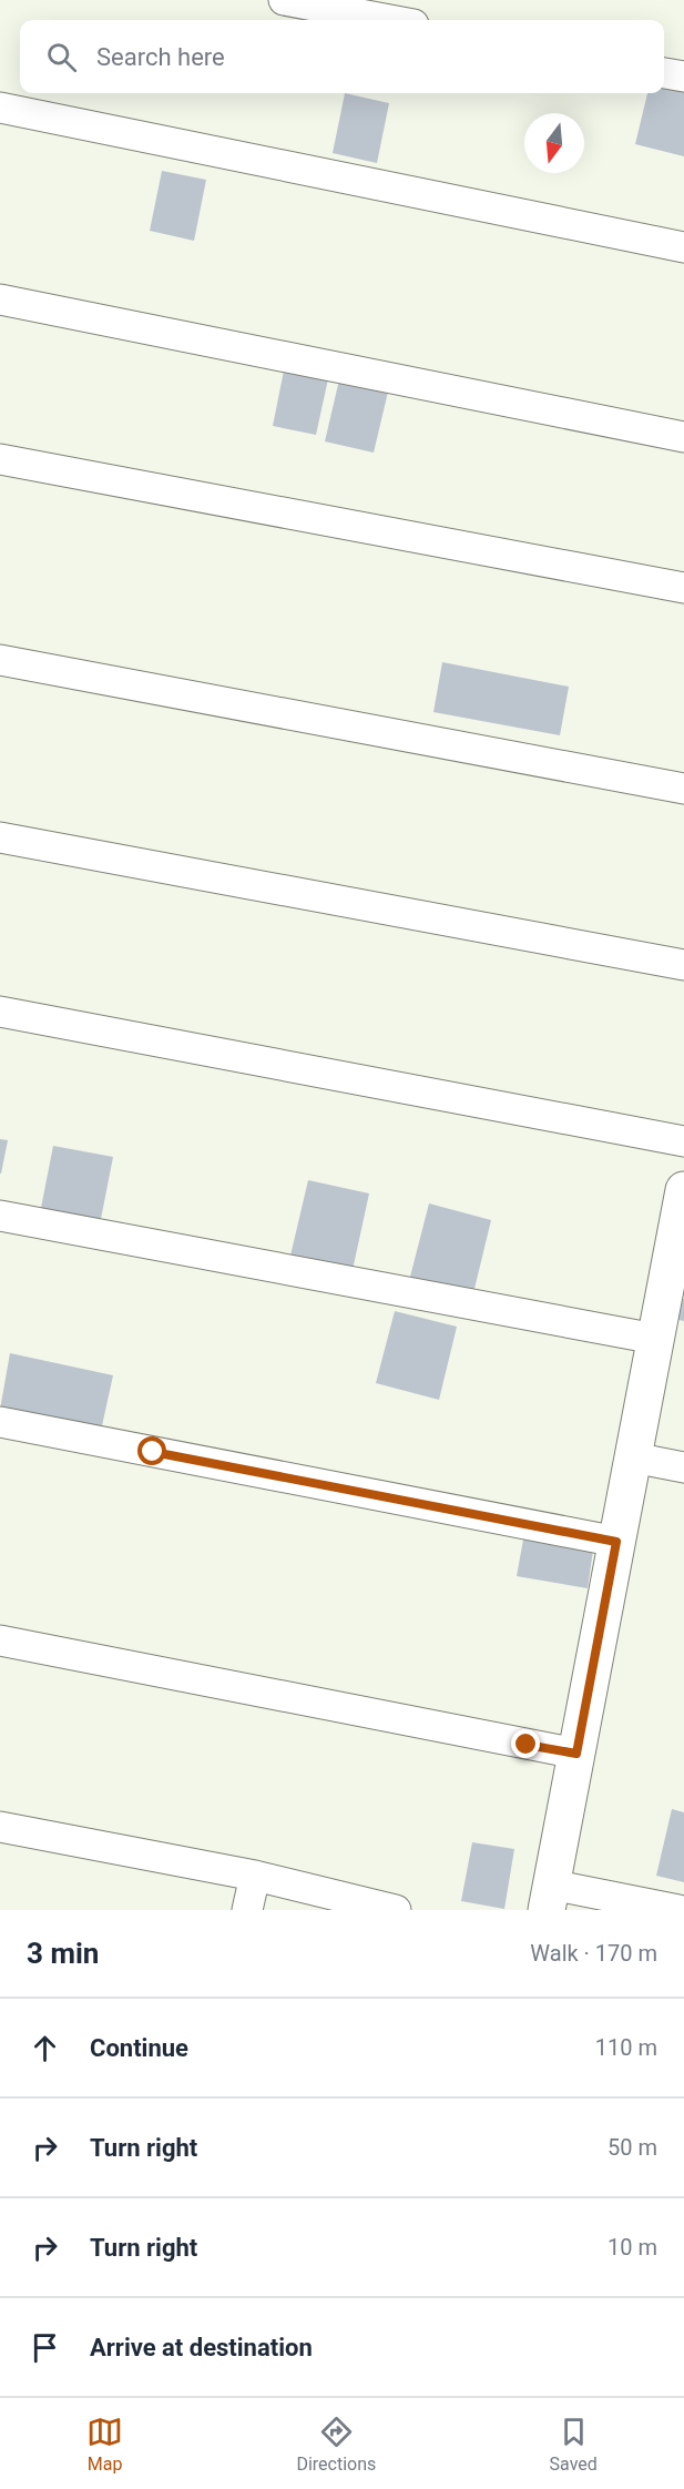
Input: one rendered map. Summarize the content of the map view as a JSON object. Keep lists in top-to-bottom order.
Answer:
{
  "north": "bottom",
  "page": {
    "search": "Search here",
    "heading": ["3 min", "Walk · 170 m"],
    "list": [
      ["Continue", "110 m"],
      ["Turn right", "50 m"],
      ["Turn right", "10 m"],
      "Arrive at destination"
    ],
    "nav": ["Map", "Directions", "Saved"]
  }
}
